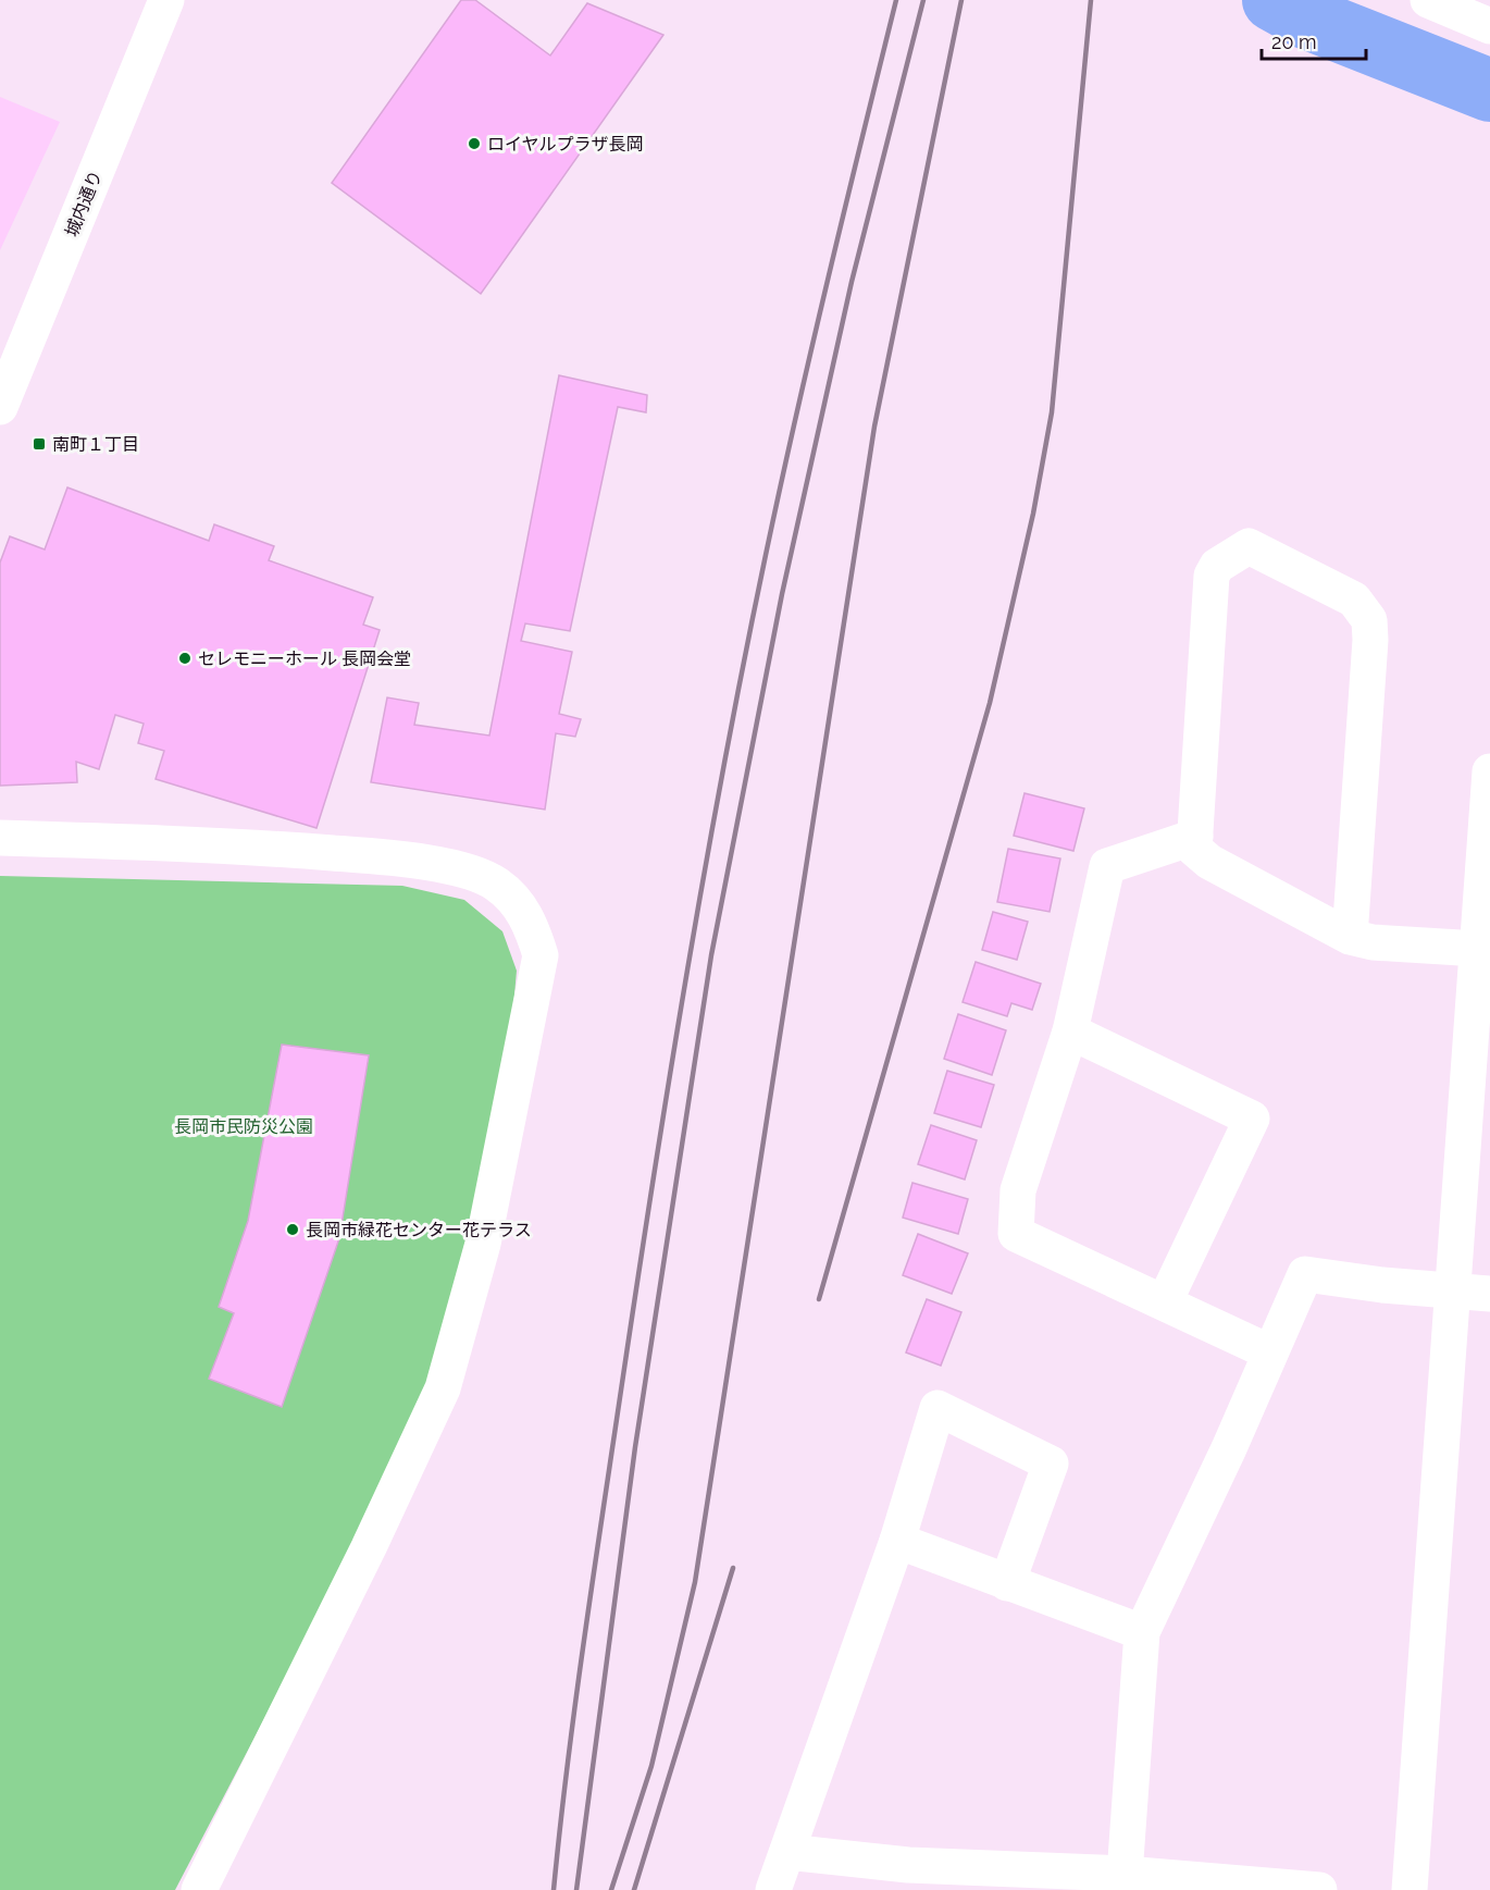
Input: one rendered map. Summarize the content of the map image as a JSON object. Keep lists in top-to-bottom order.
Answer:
{
  "streets": {
    "street": ["城内通り"]
  },
  "parks": ["長岡市民防災公園"],
  "places": {
    "other": ["ロイヤルプラザ長岡", "セレモニーホール 長岡会堂", "長岡市緑花センター花テラス"],
    "transit": ["南町１丁目"]
  },
  "scale_bar": "20 m"
}
